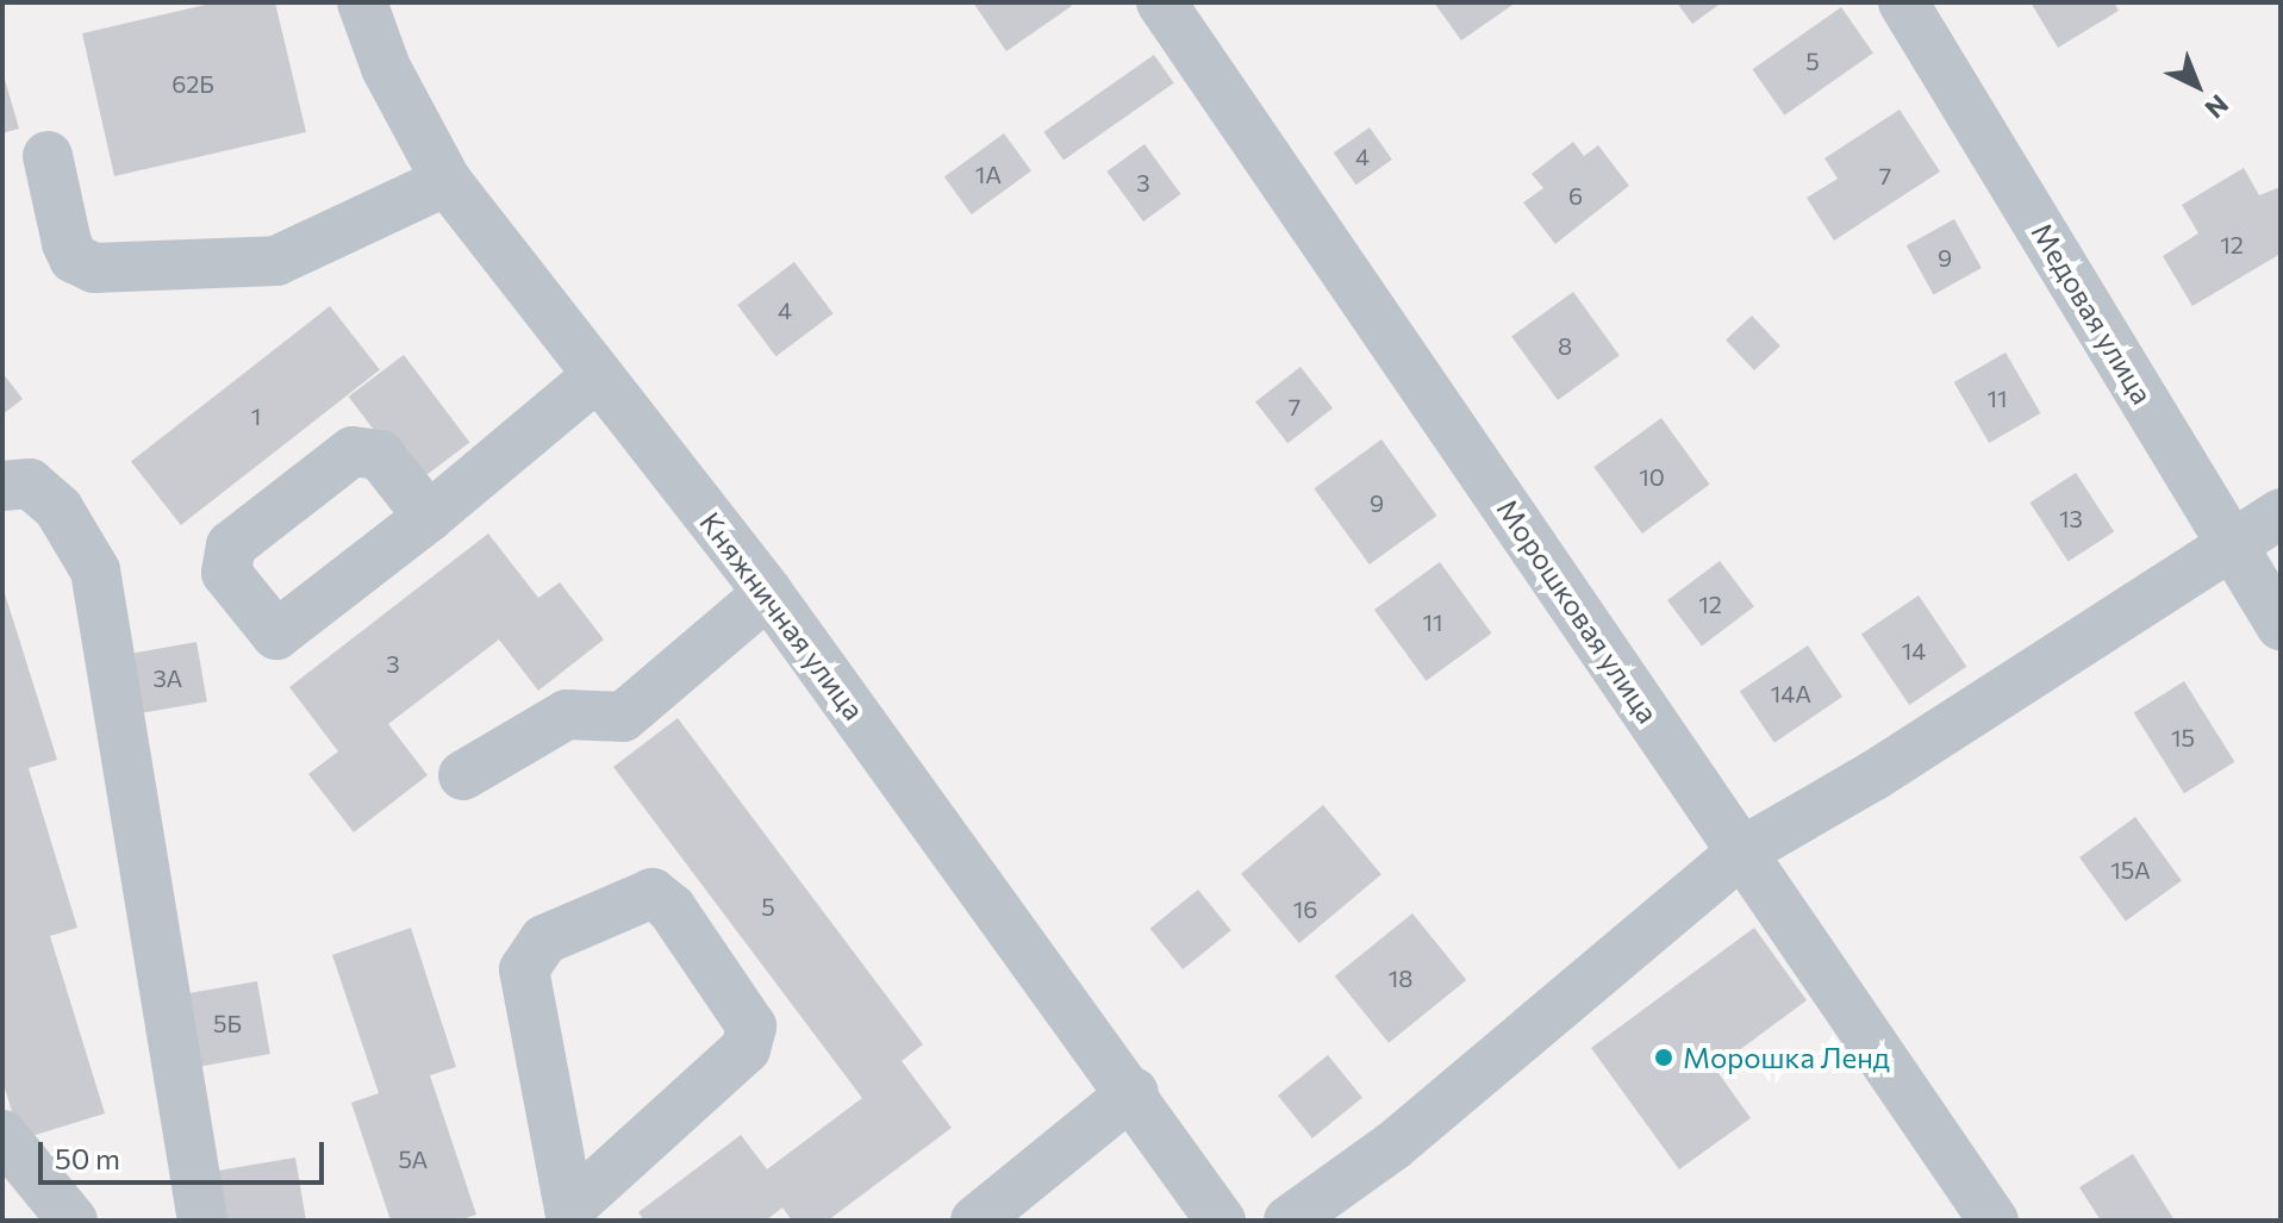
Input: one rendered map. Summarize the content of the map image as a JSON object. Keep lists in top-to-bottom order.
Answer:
{
  "streets": {
    "street": ["Медовая улица", "Морошковая улица", "Княжничная улица"]
  },
  "places": ["Морошка Ленд"],
  "house_numbers": [
    "5",
    "62Б",
    "4",
    "1А",
    "7",
    "3",
    "6",
    "12",
    "9",
    "4",
    "8",
    "11",
    "7",
    "1",
    "10",
    "9",
    "13",
    "12",
    "11",
    "14",
    "3",
    "3А",
    "14А",
    "15",
    "15А",
    "5",
    "16",
    "18",
    "5Б",
    "5А"
  ],
  "scale_bar": "50 m",
  "north": "bottom right"
}
